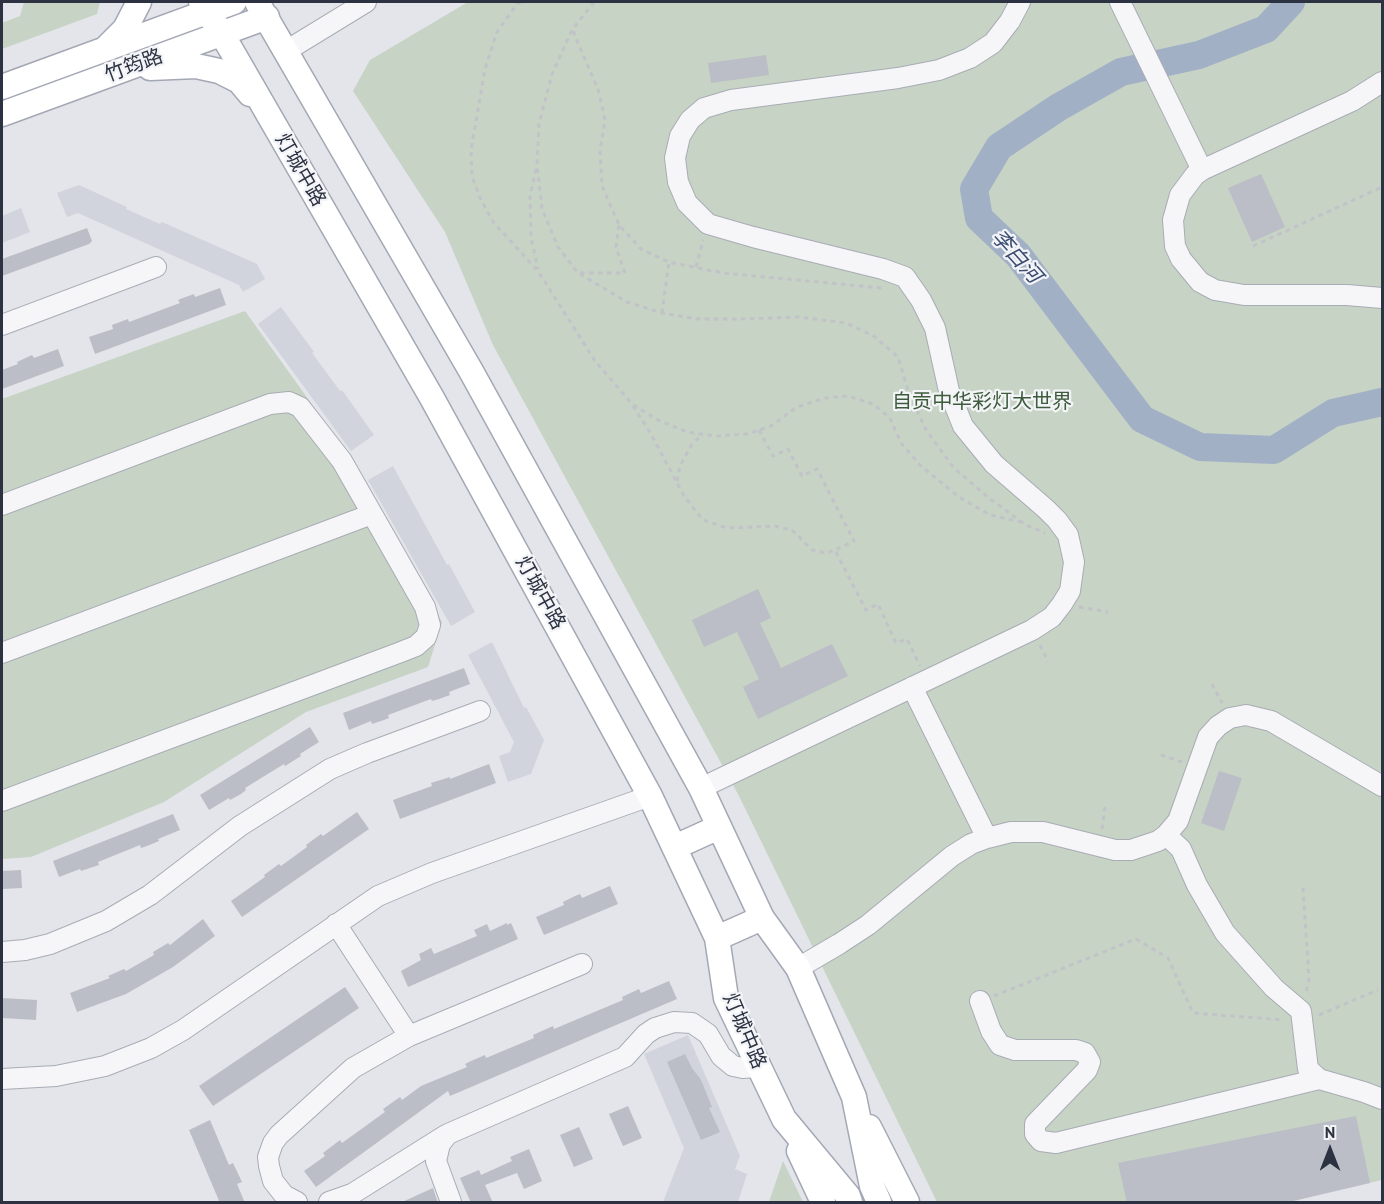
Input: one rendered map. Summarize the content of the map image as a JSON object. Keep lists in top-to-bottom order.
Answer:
{
  "streets": {
    "main road": ["竹筠路", "灯城中路"]
  },
  "crossings": [
    ["竹筠路", "灯城中路"]
  ],
  "water": ["李白河"],
  "parks": ["自贡中华彩灯大世界"],
  "north": "top"
}
